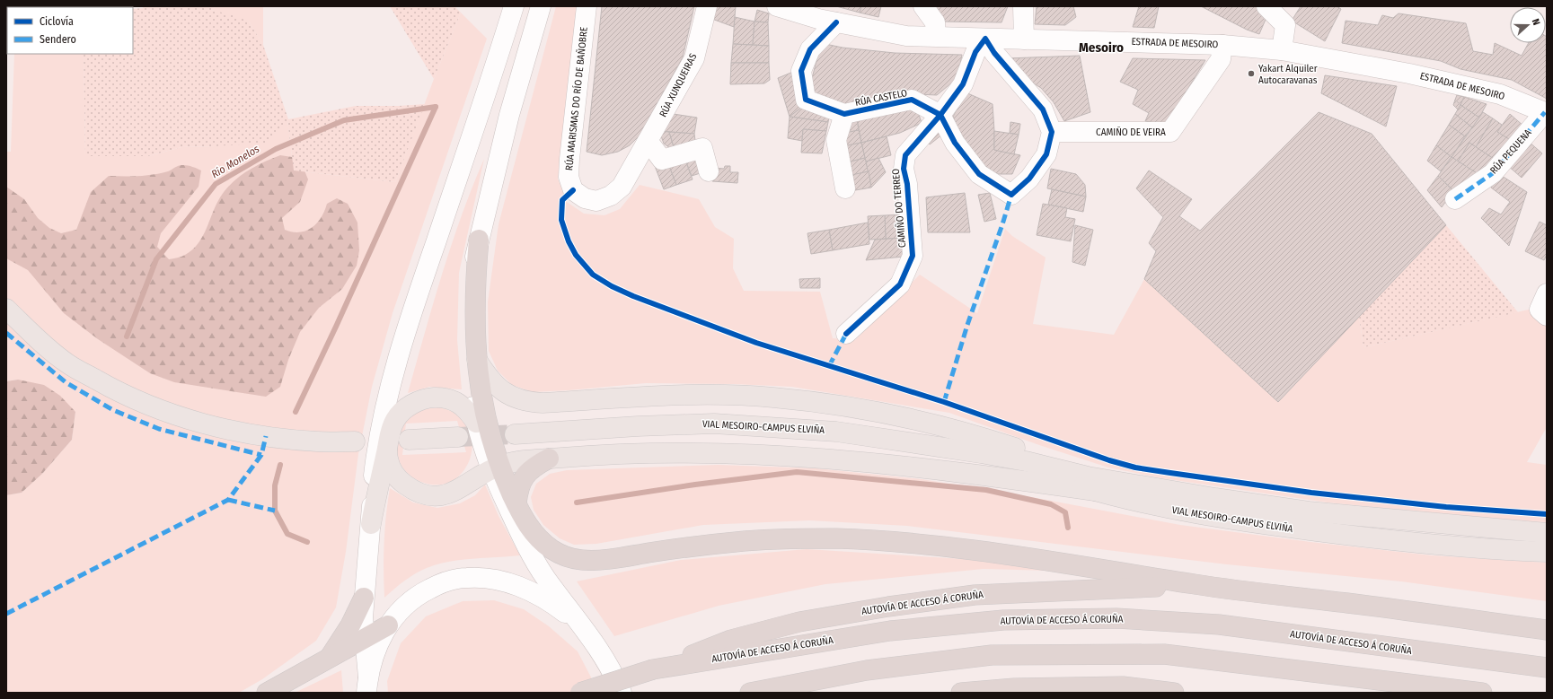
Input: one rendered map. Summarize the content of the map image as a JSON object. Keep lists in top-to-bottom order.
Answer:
{
  "streets": {
    "highway": ["AUTOVÍA DE ACCESO Á CORUÑA"],
    "main road": ["VIAL MESOIRO-CAMPUS ELVIÑA"],
    "street": [
      "ESTRADA DE MESOIRO",
      "RÚA XUNQUEIRAS",
      "RÚA CASTELO",
      "RÚA MARISMAS DO RÍO DE BAÑOBRE",
      "CAMIÑO DE VEIRA",
      "RÚA PEQUENA",
      "CAMIÑO DO TERREO"
    ]
  },
  "crossings": [
    ["ESTRADA DE MESOIRO", "RÚA CASTELO"],
    ["ESTRADA DE MESOIRO", "CAMIÑO DE VEIRA"],
    ["ESTRADA DE MESOIRO", "RÚA PEQUENA"],
    ["ESTRADA DE MESOIRO", "CAMIÑO DO TERREO"],
    ["RÚA XUNQUEIRAS", "RÚA MARISMAS DO RÍO DE BAÑOBRE"],
    ["RÚA CASTELO", "CAMIÑO DO TERREO"]
  ],
  "districts": ["Mesoiro"],
  "water": ["Río Monelos"],
  "places": ["Yakart Alquiler Autocaravanas"],
  "legend": ["Ciclovía", "Sendero"],
  "north": "right"
}
